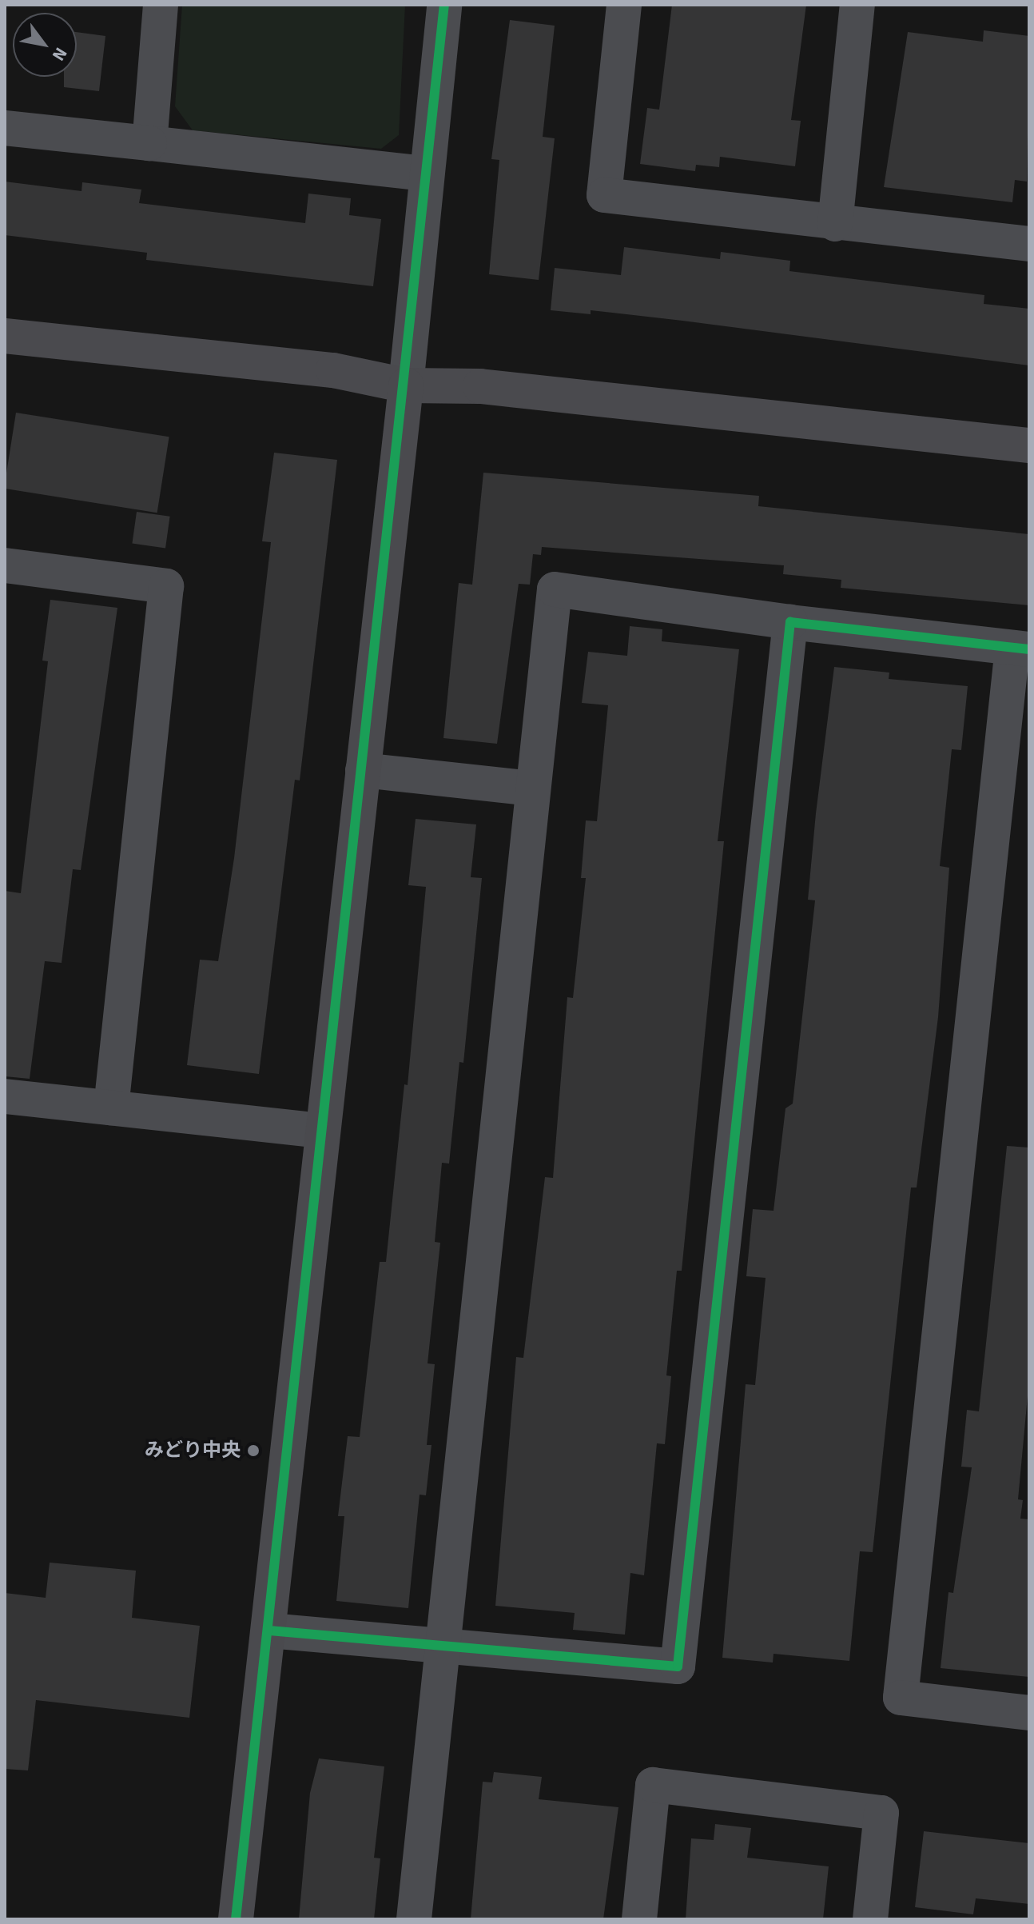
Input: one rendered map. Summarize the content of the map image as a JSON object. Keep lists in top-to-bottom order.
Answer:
{
  "places": ["みどり中央"],
  "north": "bottom right"
}
